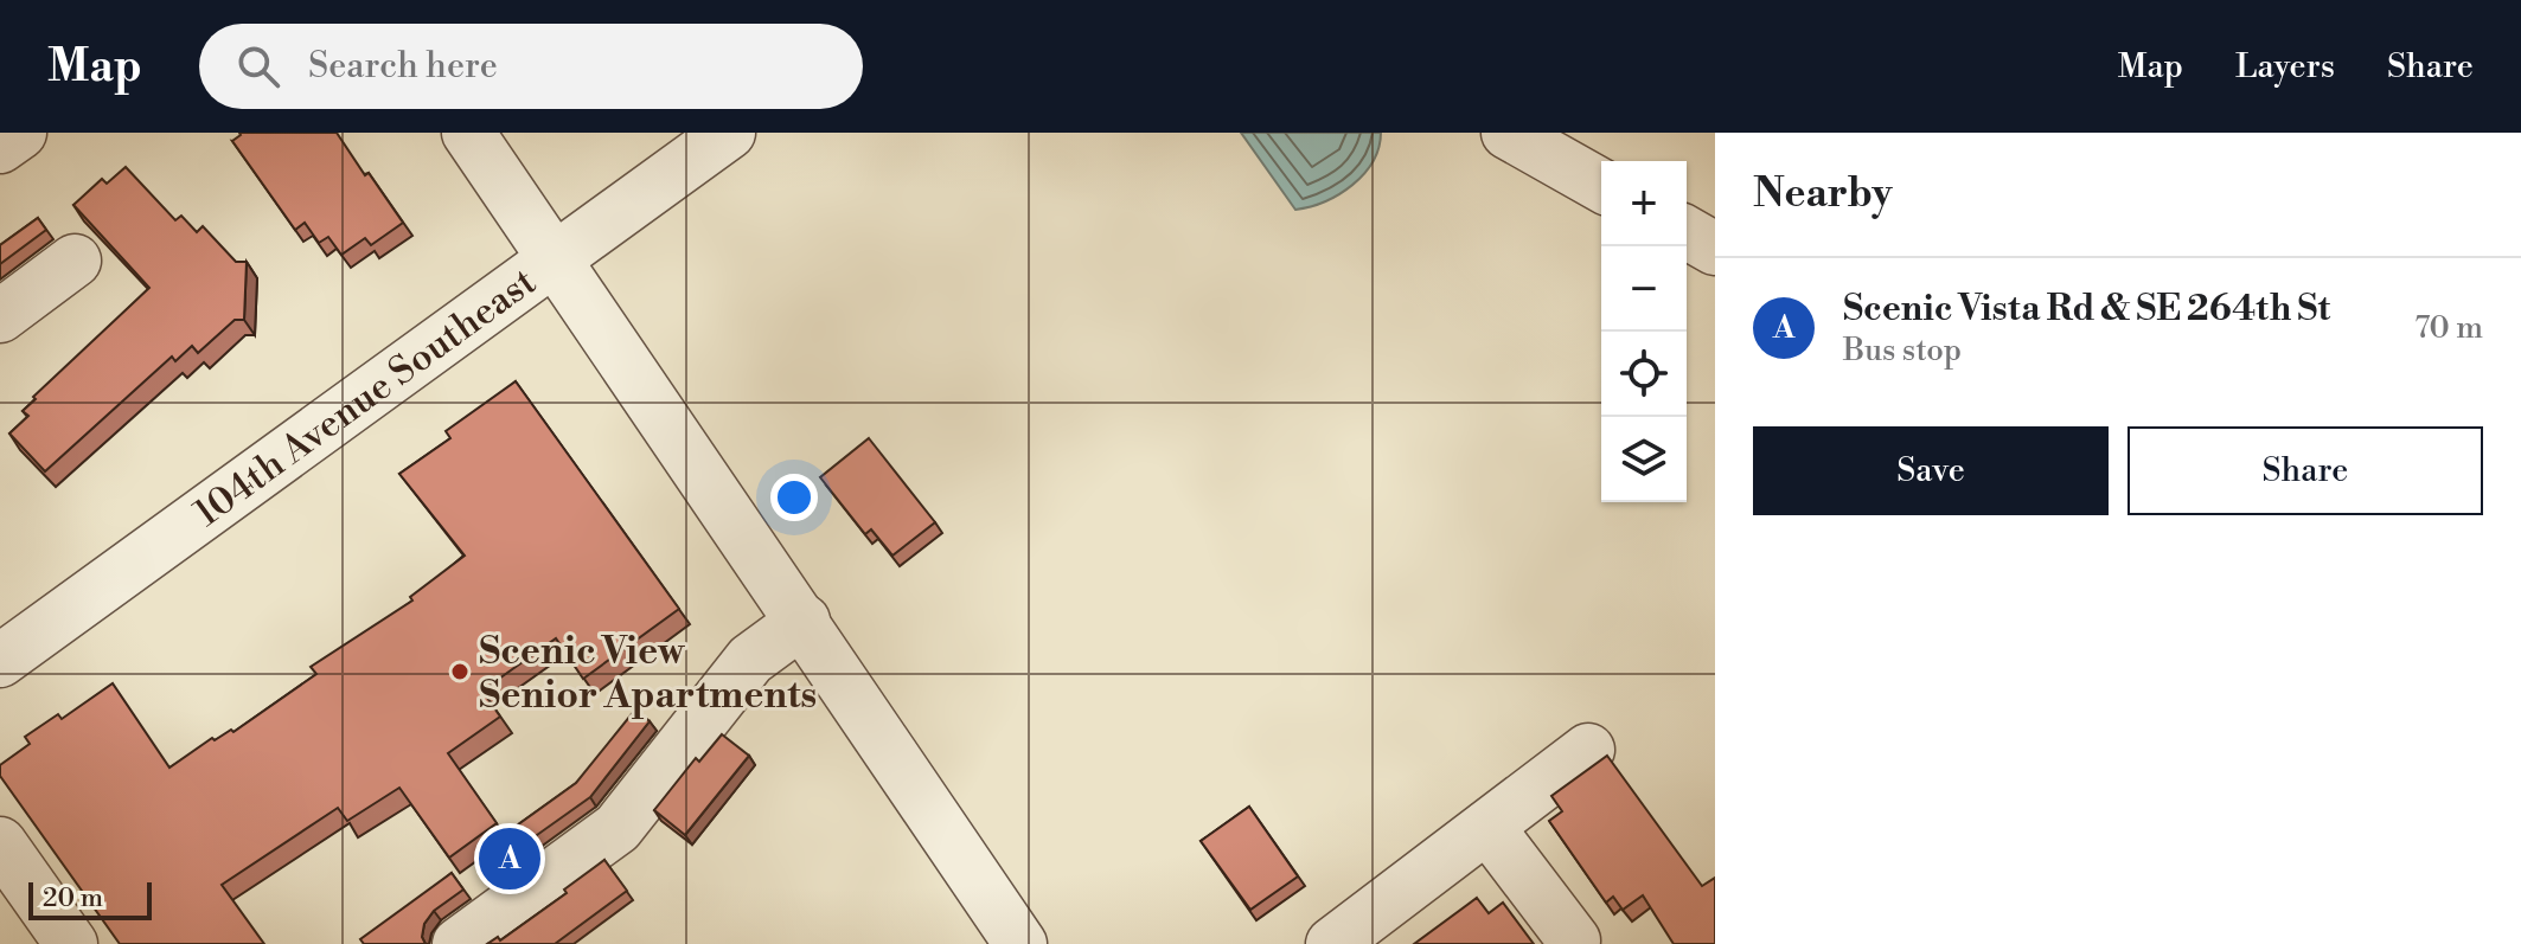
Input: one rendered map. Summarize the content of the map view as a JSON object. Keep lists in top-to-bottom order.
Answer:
{
  "streets": {
    "street": ["104th Avenue Southeast"]
  },
  "places": ["Scenic View Senior Apartments"],
  "scale_bar": "20 m",
  "page": {
    "header": "Map",
    "search": "Search here",
    "nav": ["Map", "Layers", "Share"],
    "heading": "Nearby",
    "map_buttons": ["+", "−"],
    "list": [
      {
        "mark": "A",
        "name": "Scenic Vista Rd & SE 264th St",
        "note": "Bus stop",
        "value": "70 m"
      }
    ],
    "buttons": ["Save", "Share"],
    "pins": "A",
    "scale": "20 m"
  }
}
